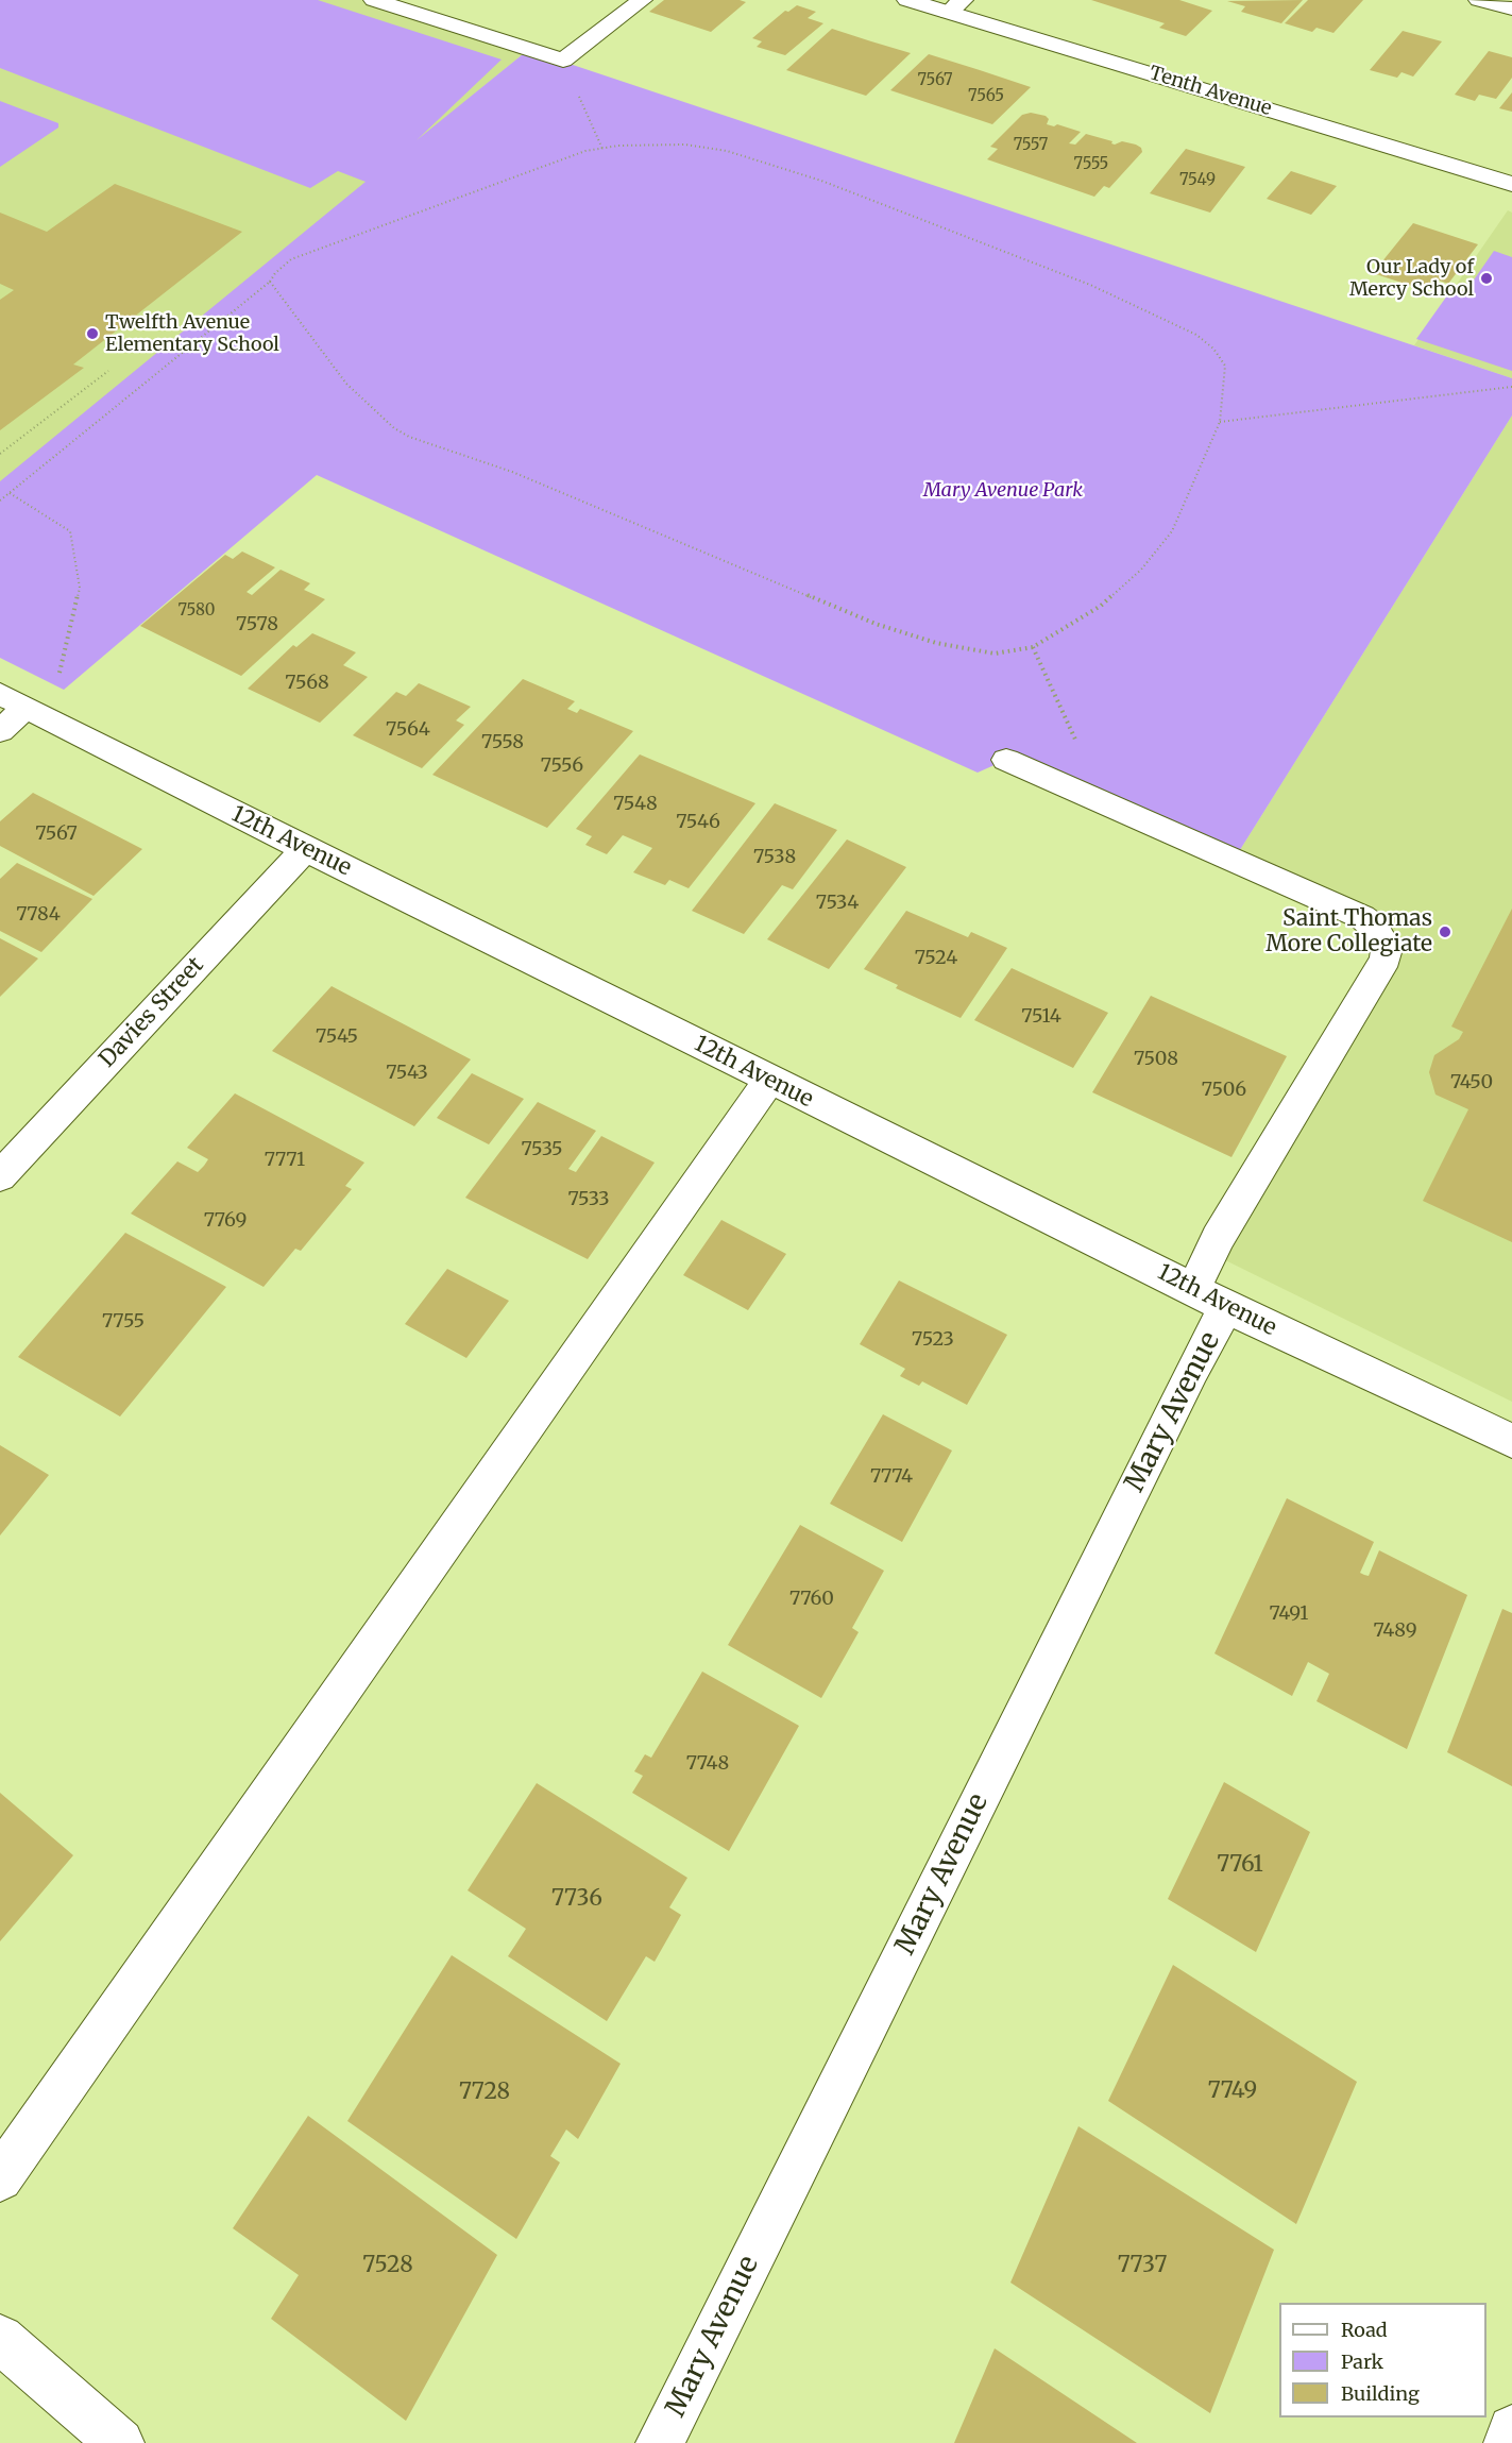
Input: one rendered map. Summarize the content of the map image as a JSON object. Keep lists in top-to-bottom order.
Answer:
{
  "streets": {
    "street": [
      "Tenth Avenue",
      "12th Avenue",
      "Davies Street",
      "Mary Avenue"
    ]
  },
  "crossings": [
    ["12th Avenue", "Davies Street"],
    ["12th Avenue", "Mary Avenue"]
  ],
  "parks": ["Mary Avenue Park"],
  "places": ["Our Lady of Mercy School", "Twelfth Avenue Elementary School", "Saint Thomas More Collegiate"],
  "house_numbers": [
    "7567",
    "7565",
    "7557",
    "7555",
    "7549",
    "7580",
    "7578",
    "7568",
    "7564",
    "7558",
    "7556",
    "7548",
    "7546",
    "7567",
    "7538",
    "7534",
    "7784",
    "7524",
    "7514",
    "7545",
    "7508",
    "7543",
    "7450",
    "7506",
    "7535",
    "7771",
    "7533",
    "7769",
    "7755",
    "7523",
    "7774",
    "7760",
    "7491",
    "7489",
    "7748",
    "7761",
    "7736",
    "7749",
    "7728",
    "7528",
    "7737"
  ],
  "legend": ["Road", "Park", "Building"]
}
